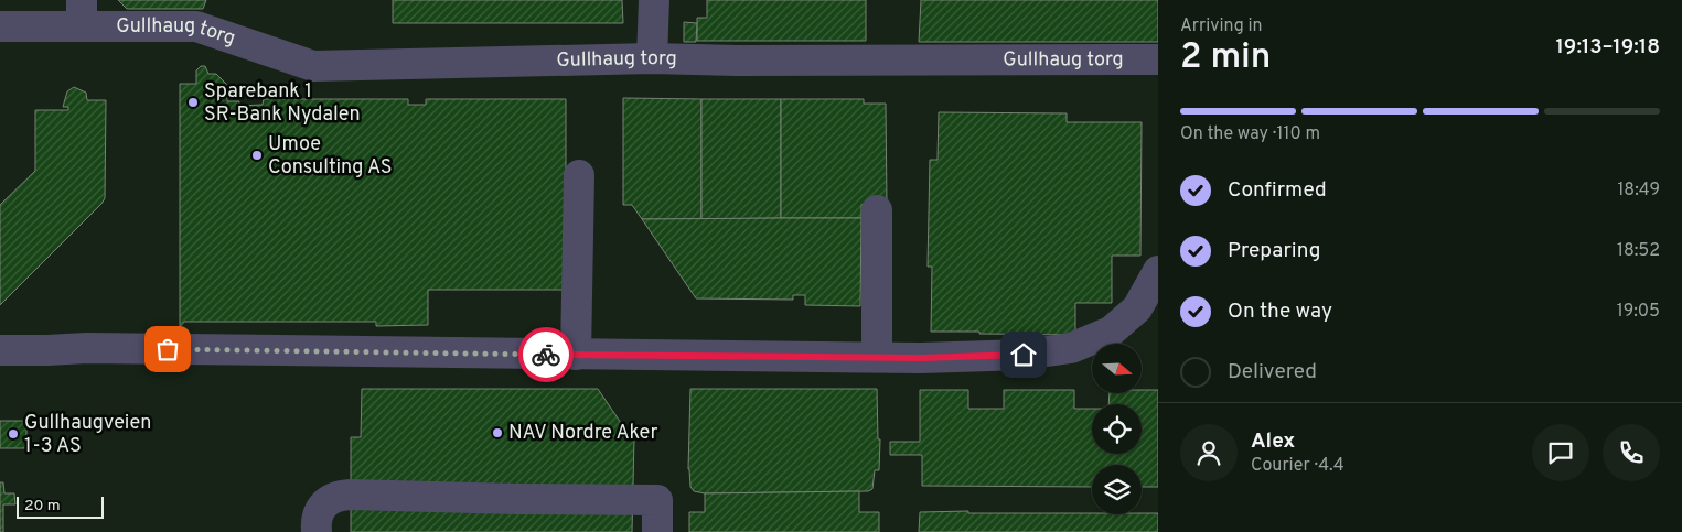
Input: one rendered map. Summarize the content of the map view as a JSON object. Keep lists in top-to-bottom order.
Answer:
{
  "streets": {
    "street": ["Gullhaug torg"]
  },
  "places": [
    "Sparebank 1 SR-Bank Nydalen",
    "Umoe Consulting AS",
    "NAV Nordre Aker",
    "Gullhaugveien 1-3 AS"
  ],
  "scale_bar": "20 m",
  "north": "right",
  "page": {
    "heading": ["2 min", "Arriving in", "19:13–19:18"],
    "panel": ["Alex", "Courier · 4.4"],
    "bar": "On the way · 110 m",
    "list": [
      ["Confirmed", "18:49"],
      ["Preparing", "18:52"],
      ["On the way", "19:05"],
      "Delivered"
    ],
    "scale": "20 m"
  }
}
